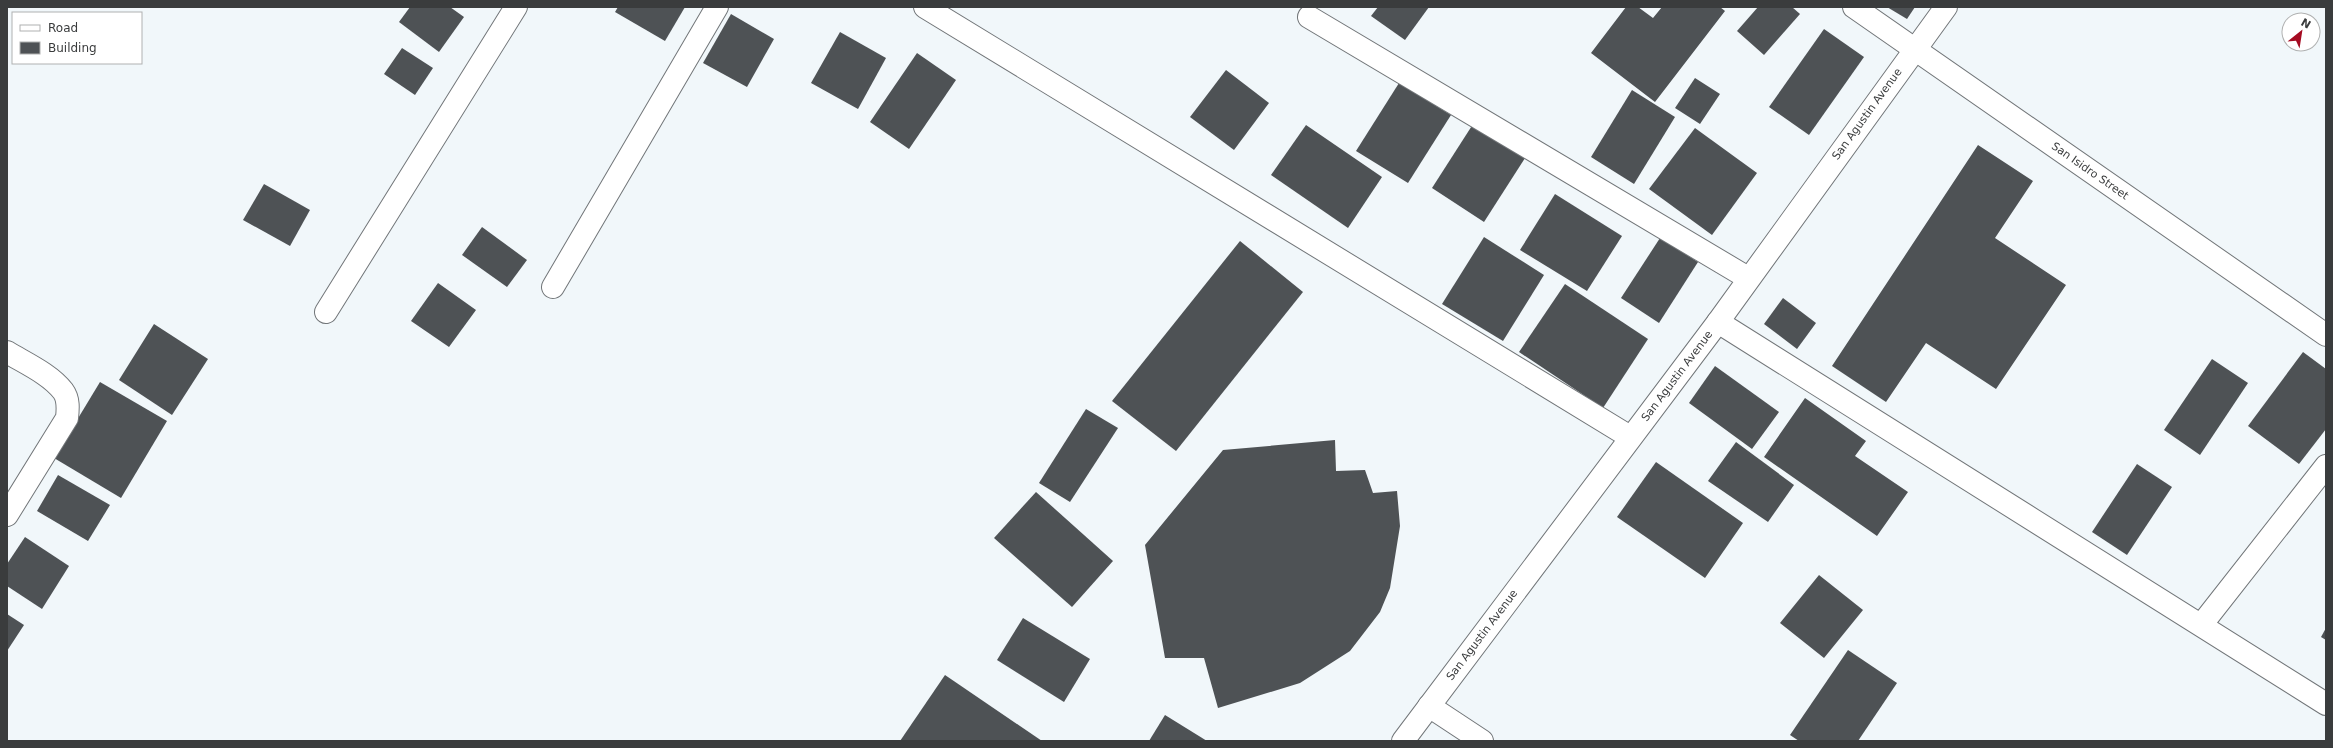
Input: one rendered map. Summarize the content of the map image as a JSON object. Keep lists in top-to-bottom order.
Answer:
{
  "streets": {
    "street": ["San Agustin Avenue", "San Isidro Street"]
  },
  "crossings": [
    ["San Agustin Avenue", "San Isidro Street"]
  ],
  "legend": ["Road", "Building"],
  "north": "top right"
}
